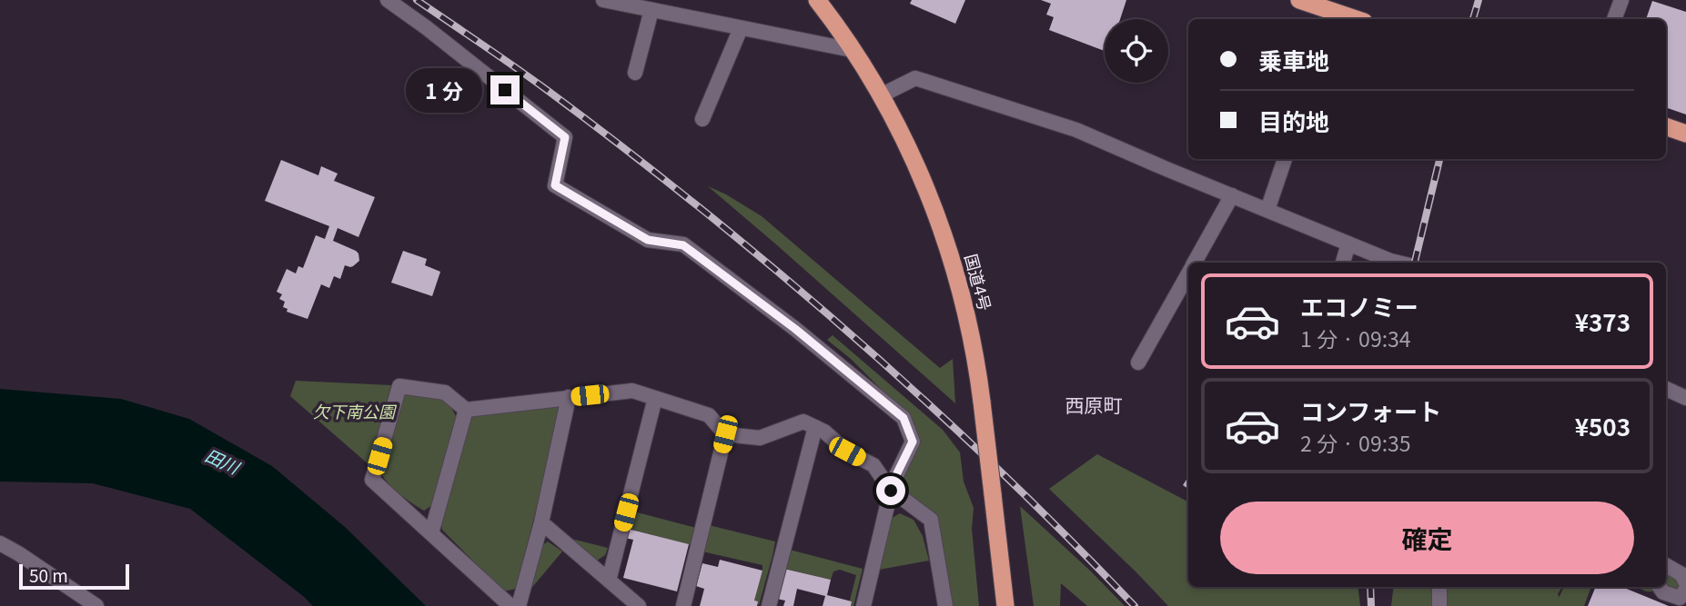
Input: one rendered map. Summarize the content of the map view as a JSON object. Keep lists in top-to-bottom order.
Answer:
{
  "streets": {
    "highway": ["国道4号"]
  },
  "districts": ["西原町"],
  "water": ["田川"],
  "parks": ["欠下南公園"],
  "scale_bar": "50 m",
  "page": {
    "banner": ["乗車地", "目的地"],
    "bubble": "1 分",
    "list": [
      {
        "name": "エコノミー",
        "note": "1 分 · 09:34",
        "value": "¥373"
      },
      {
        "name": "コンフォート",
        "note": "2 分 · 09:35",
        "value": "¥503"
      }
    ],
    "buttons": "確定",
    "scale": "50 m"
  }
}
